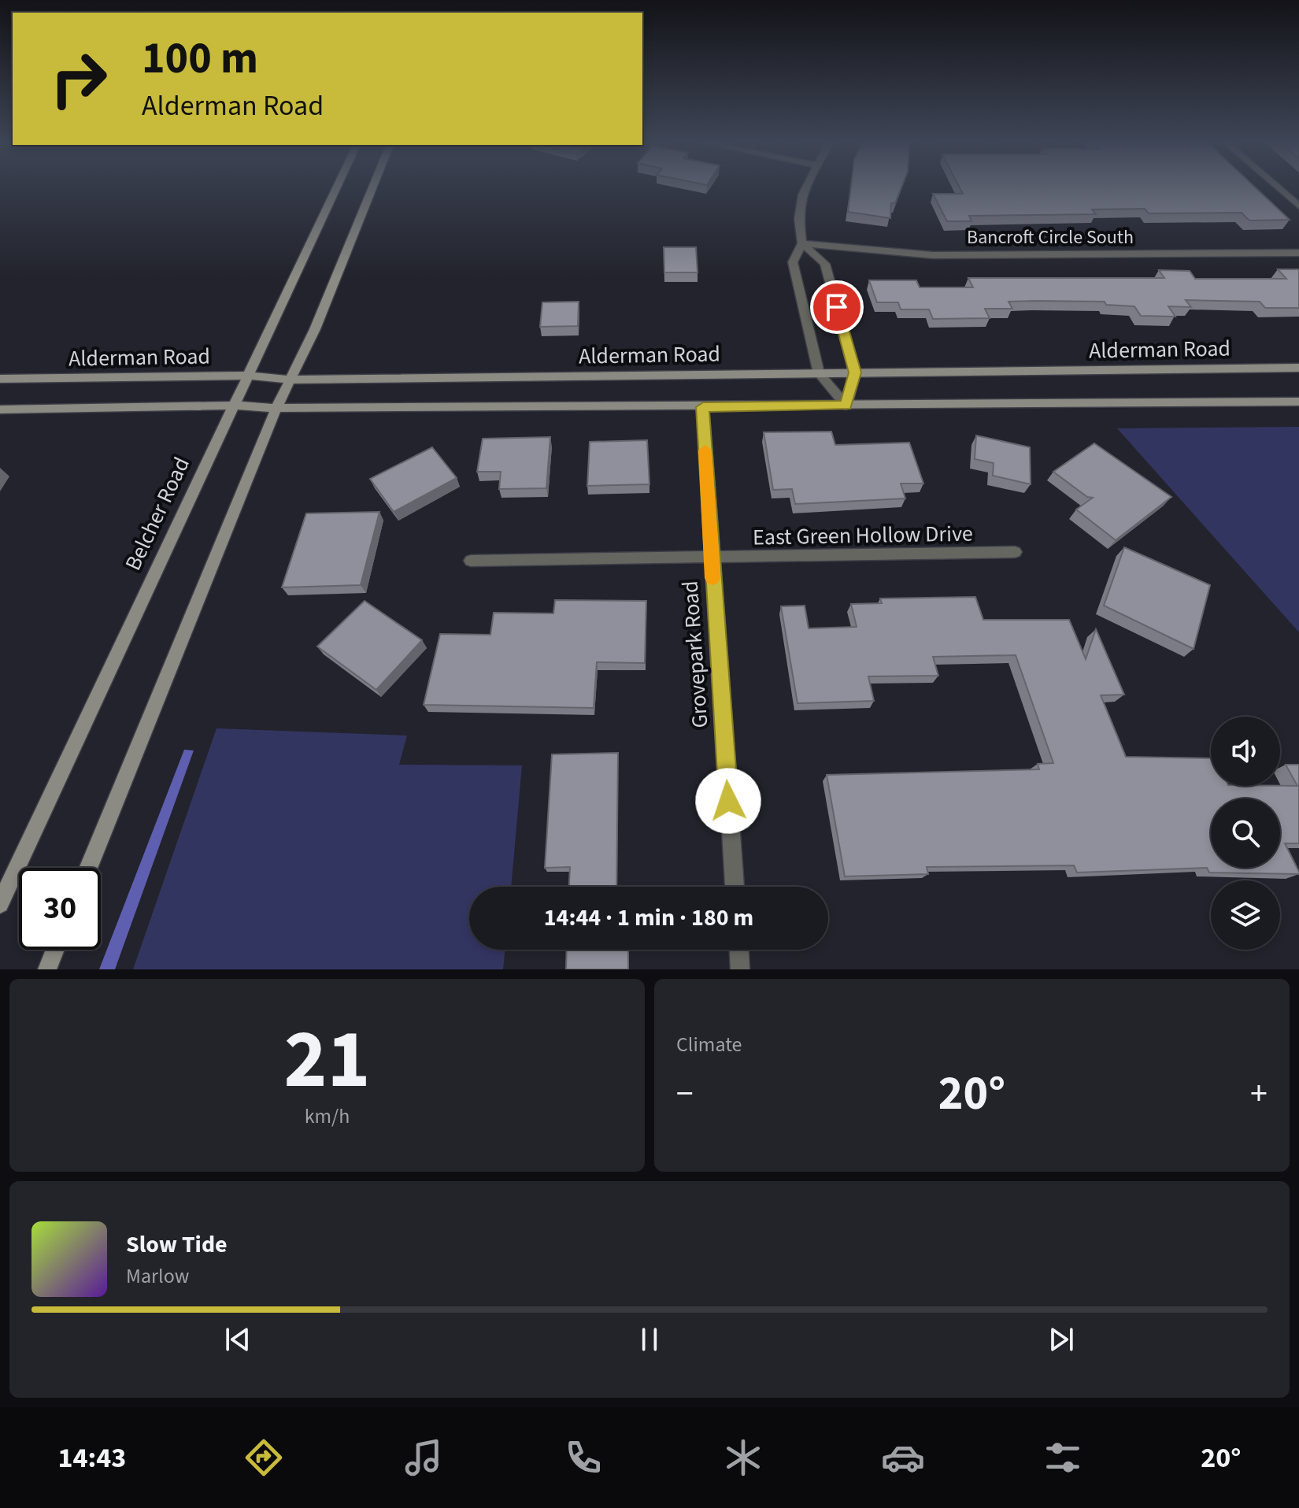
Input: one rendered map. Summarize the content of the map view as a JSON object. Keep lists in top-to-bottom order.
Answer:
{
  "streets": {
    "main road": ["Alderman Road", "Belcher Road"],
    "street": ["Bancroft Circle South", "East Green Hollow Drive", "Grovepark Road"]
  },
  "crossings": [
    ["Alderman Road", "Belcher Road"],
    ["East Green Hollow Drive", "Grovepark Road"]
  ],
  "page": {
    "turn": ["100 m", "Alderman Road"],
    "limit": "30",
    "trip": "14:44 · 1 min · 180 m",
    "tile": [
      ["21", "km/h"],
      "Climate"
    ],
    "heat": ["−", "20°", "+"],
    "song": ["Slow Tide", "Marlow"],
    "tabs": ["14:43", "20°"]
  }
}
